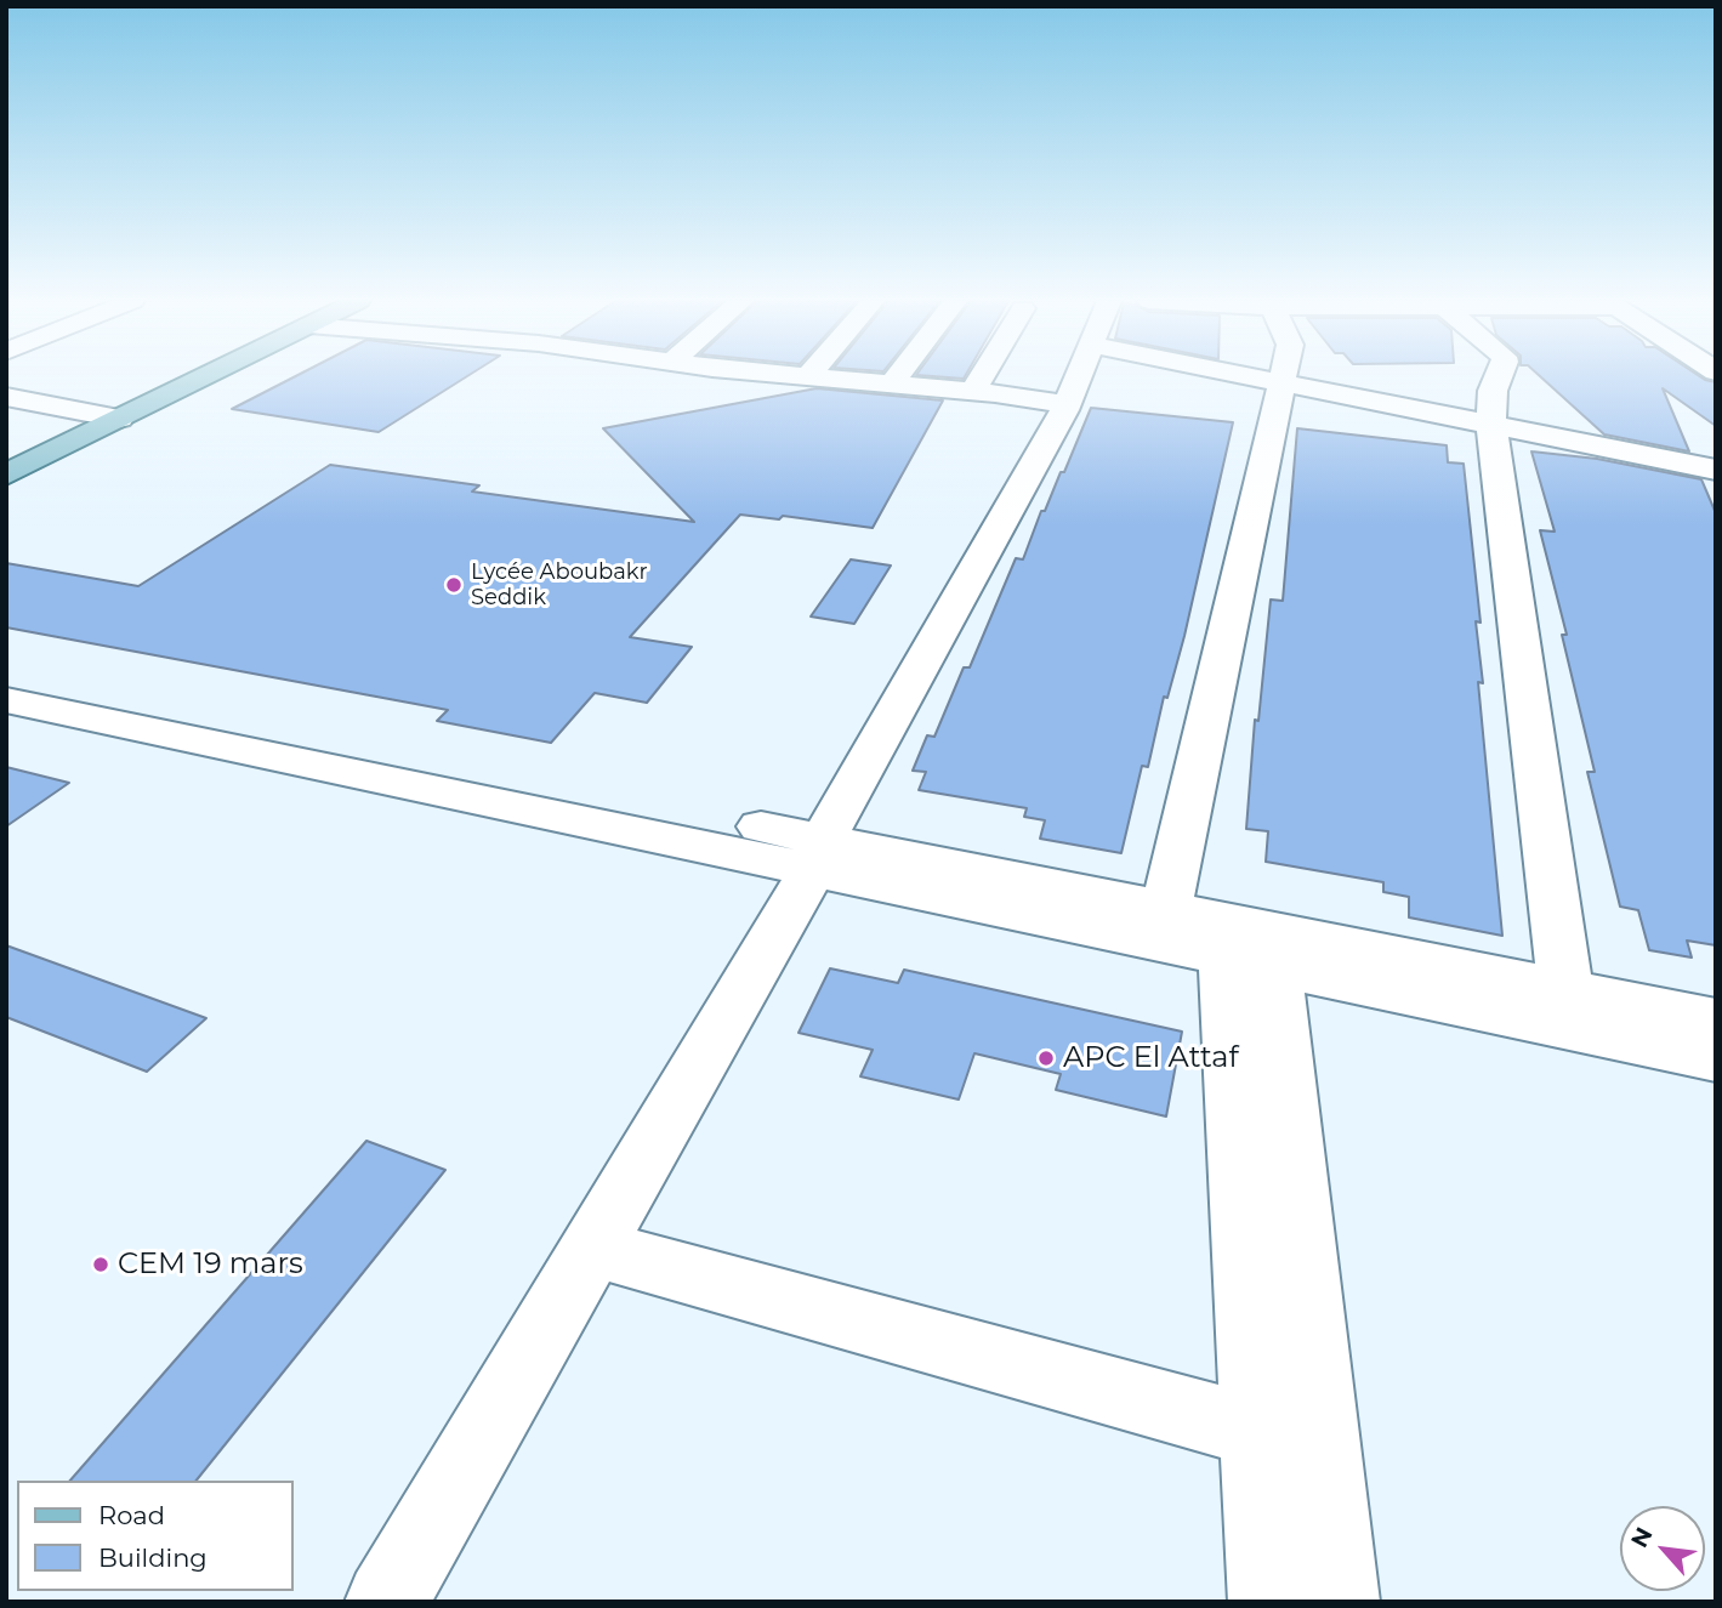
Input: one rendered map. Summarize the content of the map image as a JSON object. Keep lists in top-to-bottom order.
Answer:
{
  "places": ["Lycée Aboubakr Seddik", "APC El Attaf", "CEM 19 mars"],
  "legend": ["Road", "Building"],
  "north": "top left"
}
